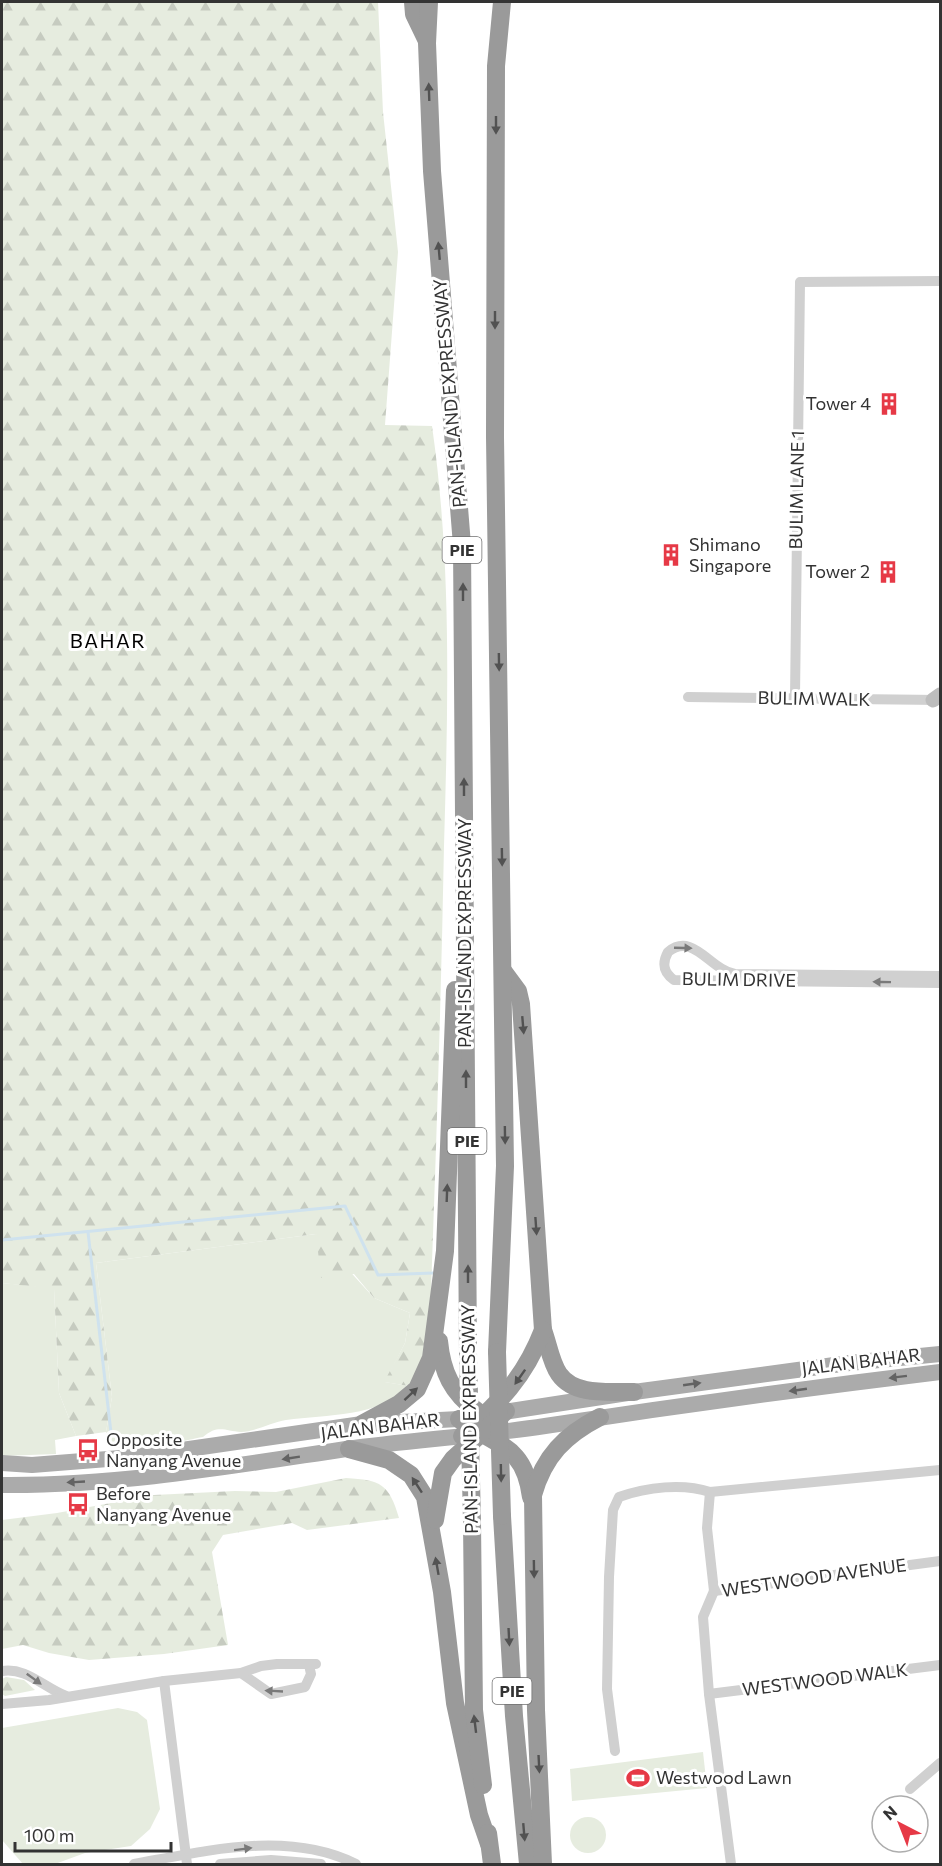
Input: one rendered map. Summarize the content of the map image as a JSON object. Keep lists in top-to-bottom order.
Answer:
{
  "streets": {
    "highway": ["PAN-ISLAND EXPRESSWAY", "PIE"],
    "main road": ["JALAN BAHAR"],
    "street": [
      "BULIM LANE 1",
      "BULIM WALK",
      "BULIM DRIVE",
      "WESTWOOD AVENUE",
      "WESTWOOD WALK"
    ]
  },
  "crossings": [
    ["BULIM LANE 1", "BULIM WALK"],
    ["WESTWOOD AVENUE", "WESTWOOD WALK"]
  ],
  "districts": ["BAHAR"],
  "places": {
    "building": ["Tower 4", "Shimano Singapore", "Tower 2"],
    "bus stop": ["Opposite Nanyang Avenue", "Before Nanyang Avenue"],
    "sports": ["Westwood Lawn"]
  },
  "scale_bar": "100 m",
  "north": "top left"
}
